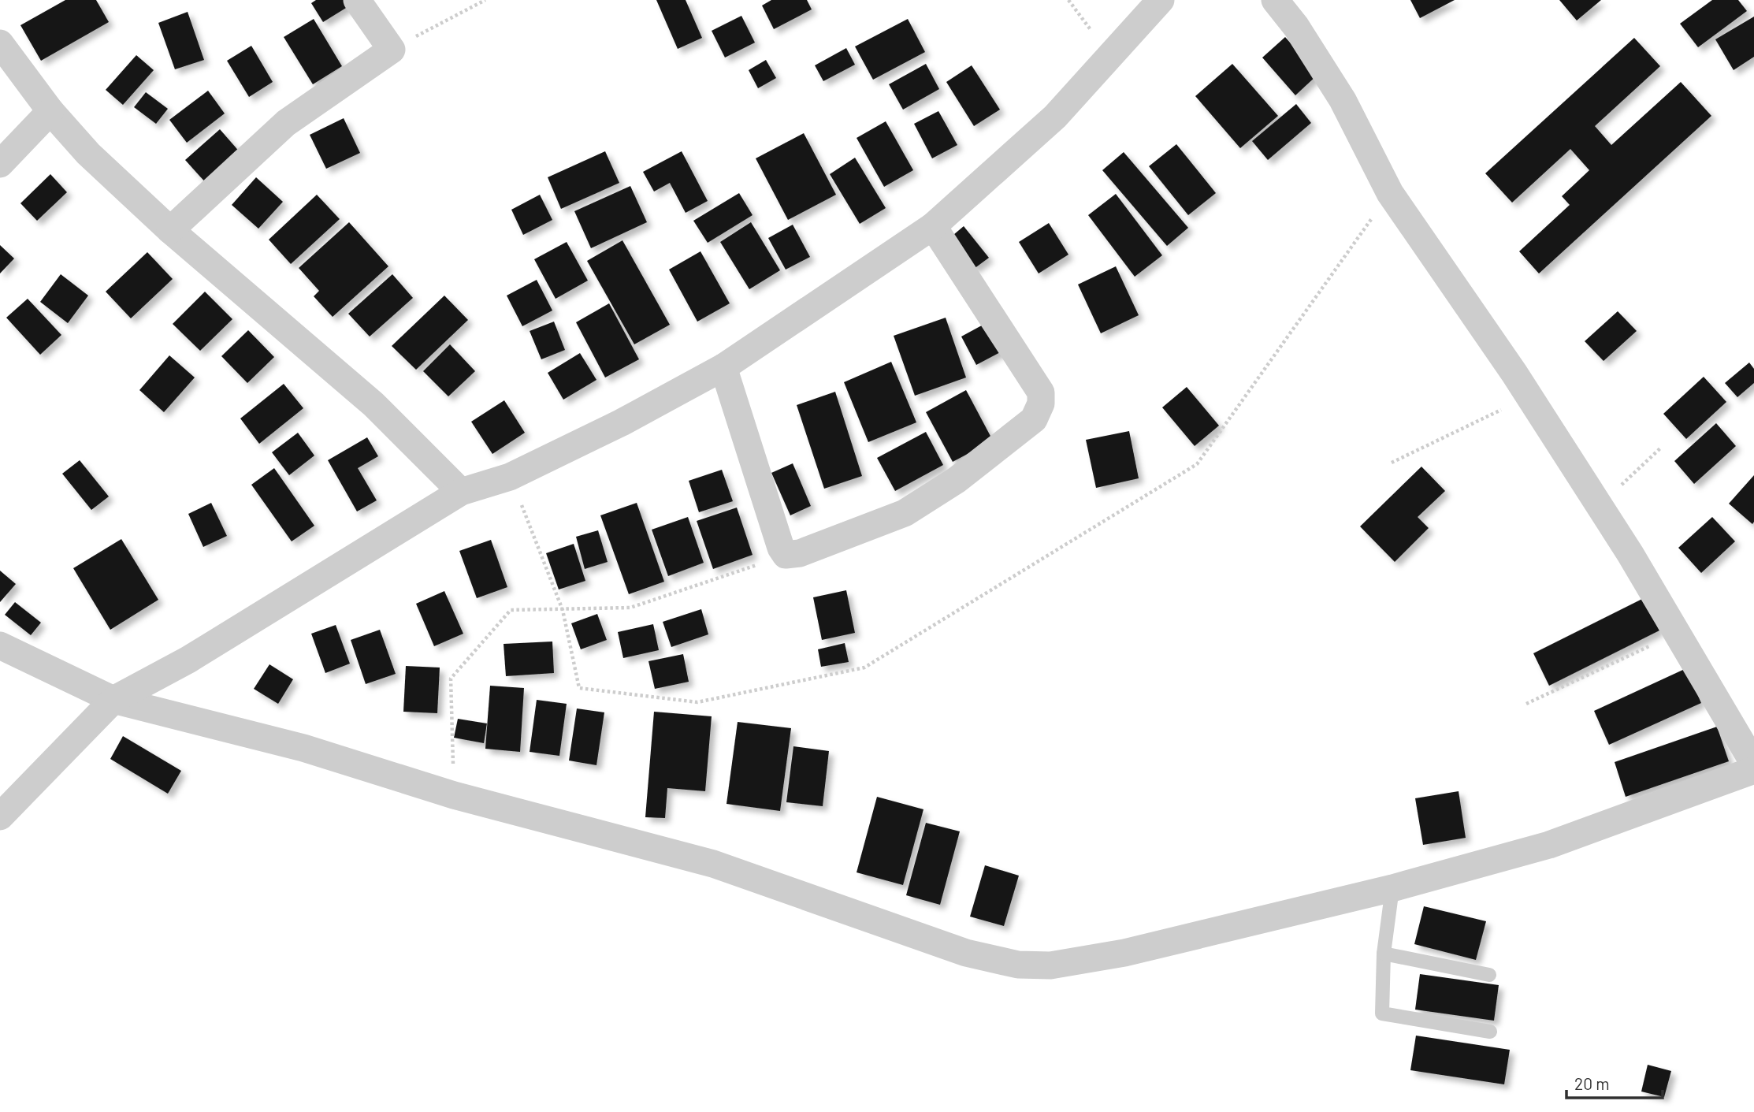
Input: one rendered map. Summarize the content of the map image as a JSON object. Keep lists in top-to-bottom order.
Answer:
{
  "scale_bar": "20 m"
}
